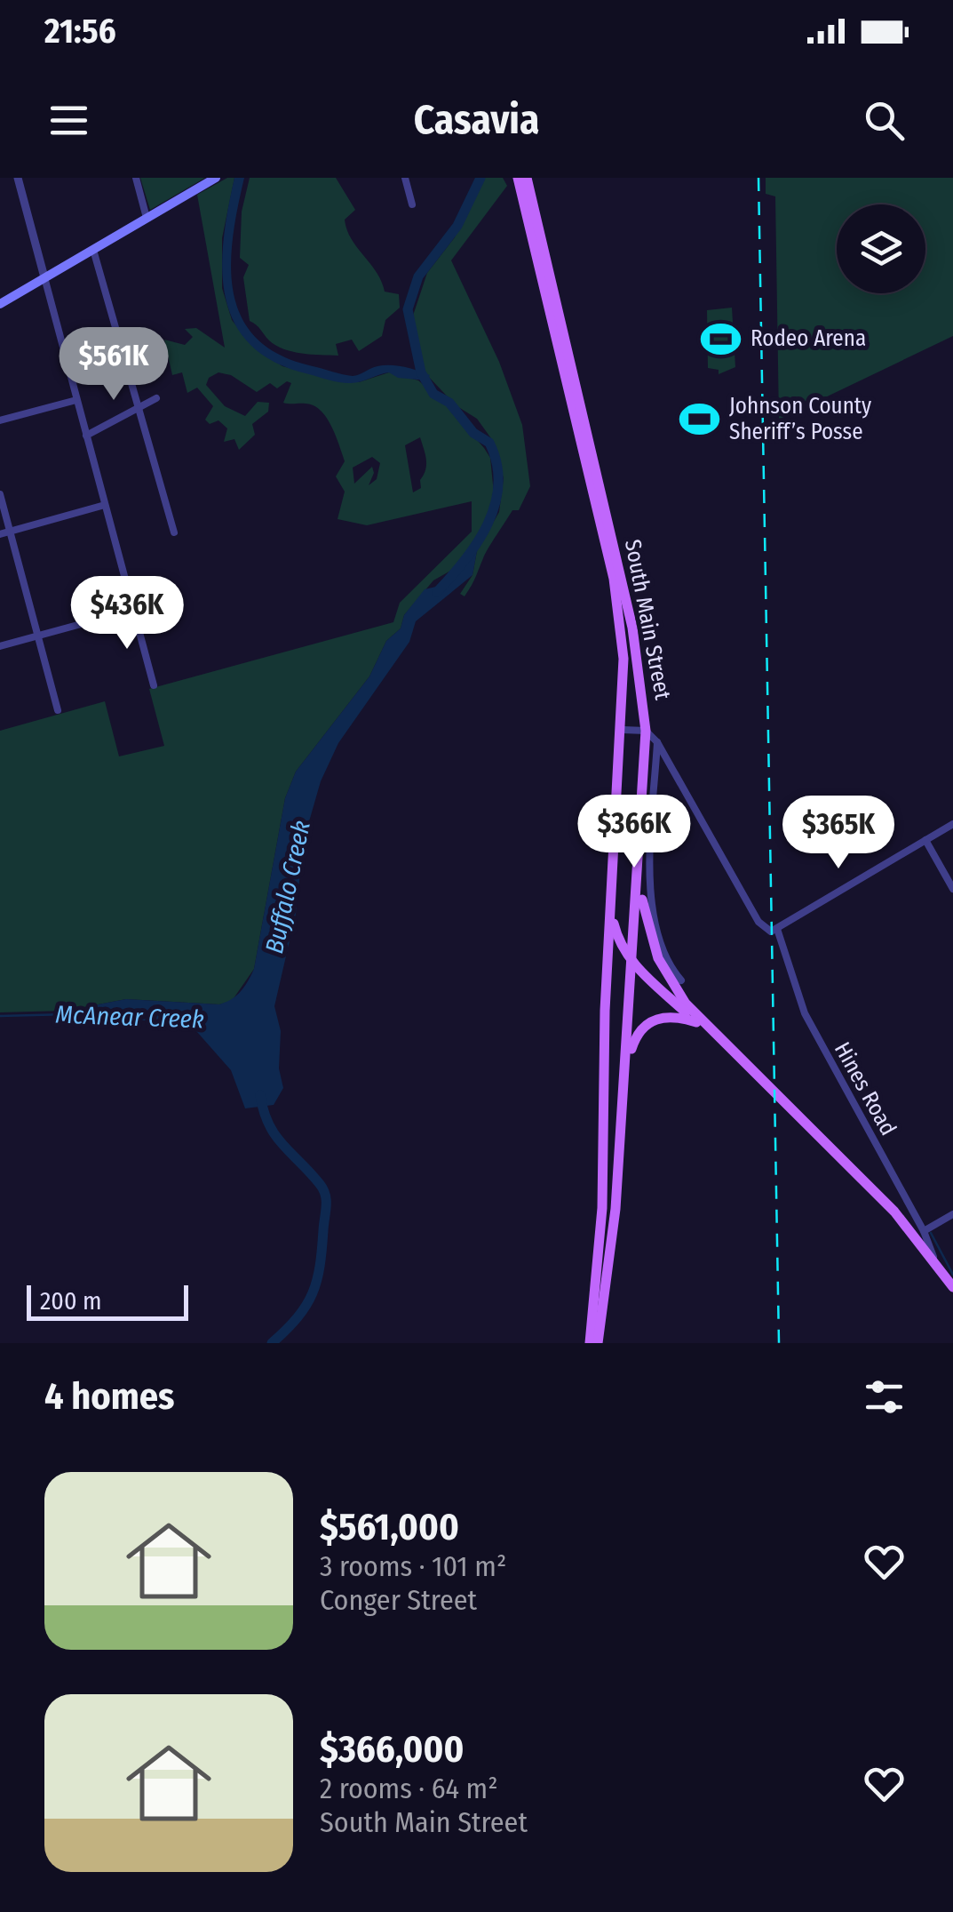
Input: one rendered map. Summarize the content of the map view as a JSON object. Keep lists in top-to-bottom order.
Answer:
{
  "streets": {
    "main road": ["South Main Street"],
    "street": ["Hines Road"]
  },
  "water": ["Buffalo Creek", "McAnear Creek"],
  "places": {
    "sports": ["Rodeo Arena", "Johnson County Sheriff’s Posse"]
  },
  "scale_bar": "200 m",
  "page": {
    "status": "21:56",
    "header": "Casavia",
    "price": [
      "$561K",
      "$436K",
      "$366K",
      "$365K"
    ],
    "scale": "200 m",
    "heading": "4 homes",
    "list": [
      {
        "name": "$561,000",
        "note": "3 rooms · 101 m² · Conger Street"
      },
      {
        "name": "$366,000",
        "note": "2 rooms · 64 m² · South Main Street"
      }
    ]
  }
}
